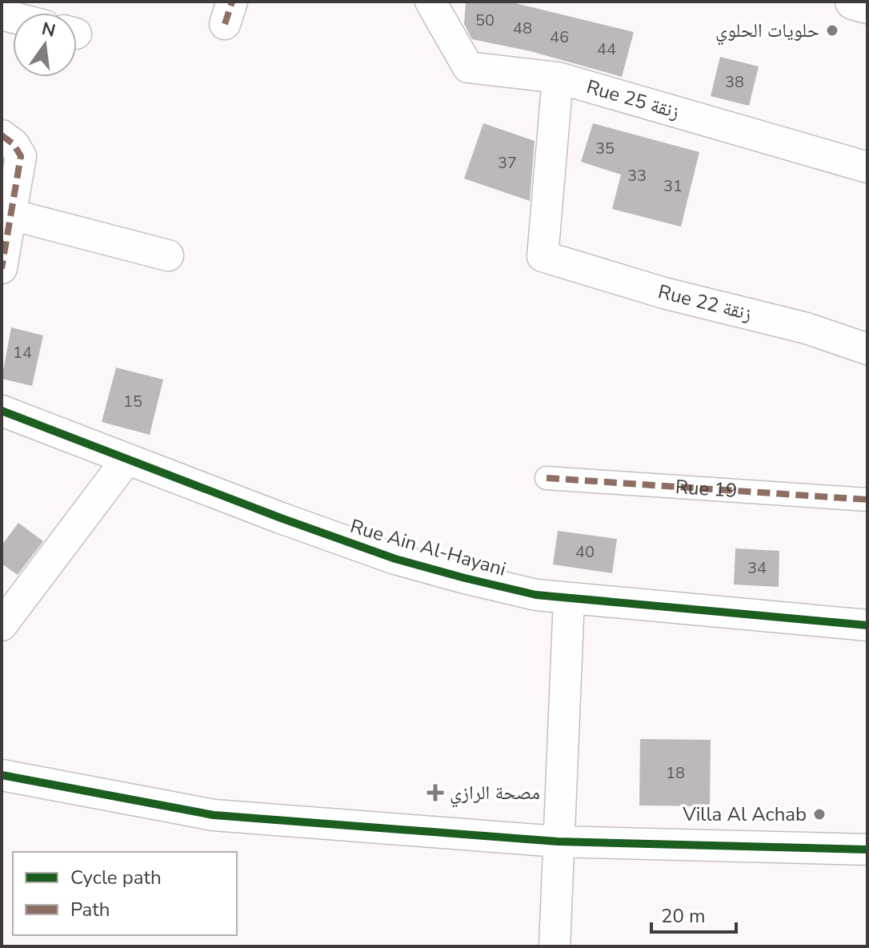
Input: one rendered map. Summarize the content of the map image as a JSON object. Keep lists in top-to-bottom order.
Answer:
{
  "streets": {
    "street": [
      "Rue 25 زنقة",
      "Rue 22 زنقة",
      "Rue 19",
      "Rue Ain Al-Hayani"
    ]
  },
  "crossings": [
    ["Rue 25 زنقة", "Rue 22 زنقة"]
  ],
  "places": {
    "other": ["حلويات الحلوي", "Villa Al Achab"],
    "health": ["مصحة الرازي"]
  },
  "house_numbers": [
    "50",
    "48",
    "46",
    "44",
    "38",
    "35",
    "37",
    "33",
    "31",
    "14",
    "15",
    "40",
    "34",
    "18"
  ],
  "legend": ["Cycle path", "Path"],
  "scale_bar": "20 m",
  "north": "top"
}
